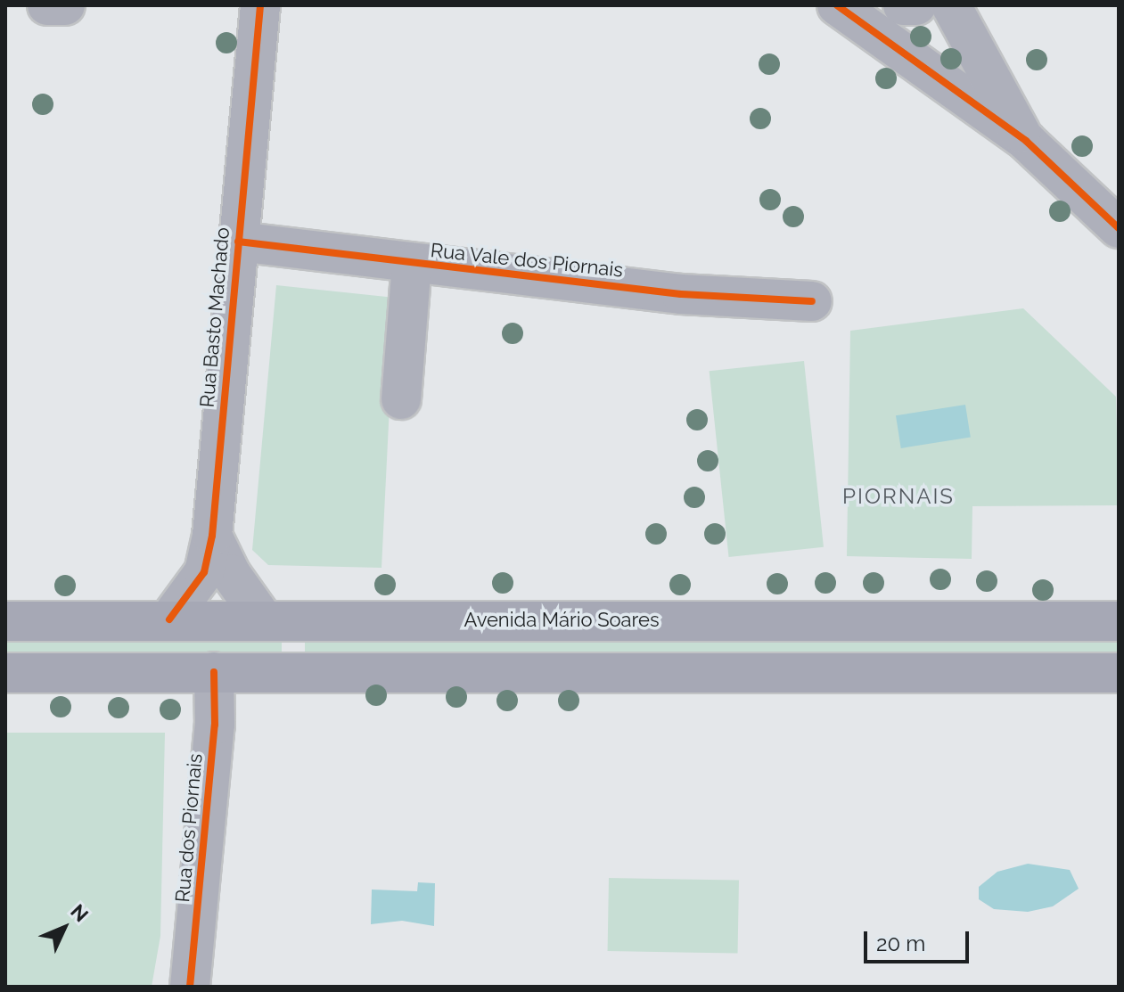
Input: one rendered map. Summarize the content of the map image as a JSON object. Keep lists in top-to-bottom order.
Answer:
{
  "streets": {
    "main road": ["Avenida Mário Soares"],
    "street": ["Rua Vale dos Piornais", "Rua Basto Machado", "Rua dos Piornais"]
  },
  "crossings": [
    ["Rua Vale dos Piornais", "Rua Basto Machado"],
    ["Rua Basto Machado", "Avenida Mário Soares"]
  ],
  "districts": ["PIORNAIS"],
  "scale_bar": "20 m",
  "north": "top right"
}
